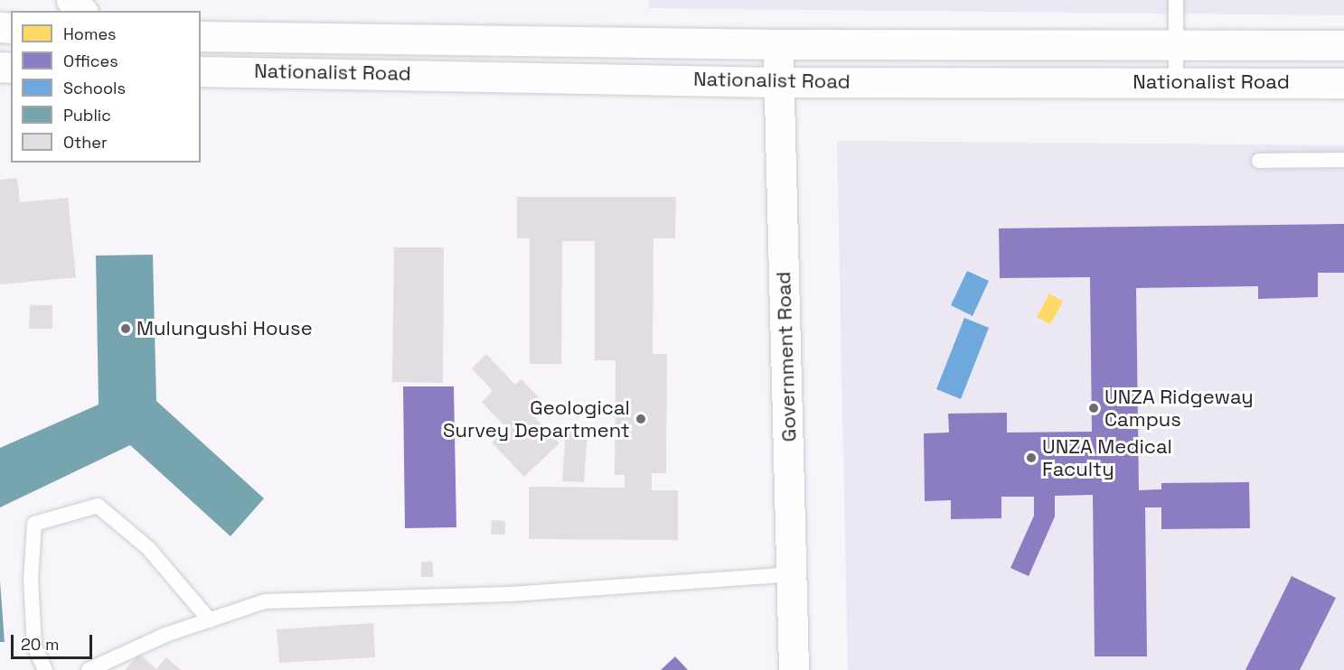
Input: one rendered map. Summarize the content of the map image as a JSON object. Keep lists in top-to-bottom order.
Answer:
{
  "streets": {
    "main road": ["Nationalist Road", "Government Road"]
  },
  "crossings": [
    ["Nationalist Road", "Government Road"]
  ],
  "places": [
    "Mulungushi House",
    "UNZA Ridgeway Campus",
    "Geological Survey Department",
    "UNZA Medical Faculty"
  ],
  "legend": [
    "Homes",
    "Offices",
    "Schools",
    "Public",
    "Other"
  ],
  "scale_bar": "20 m"
}
